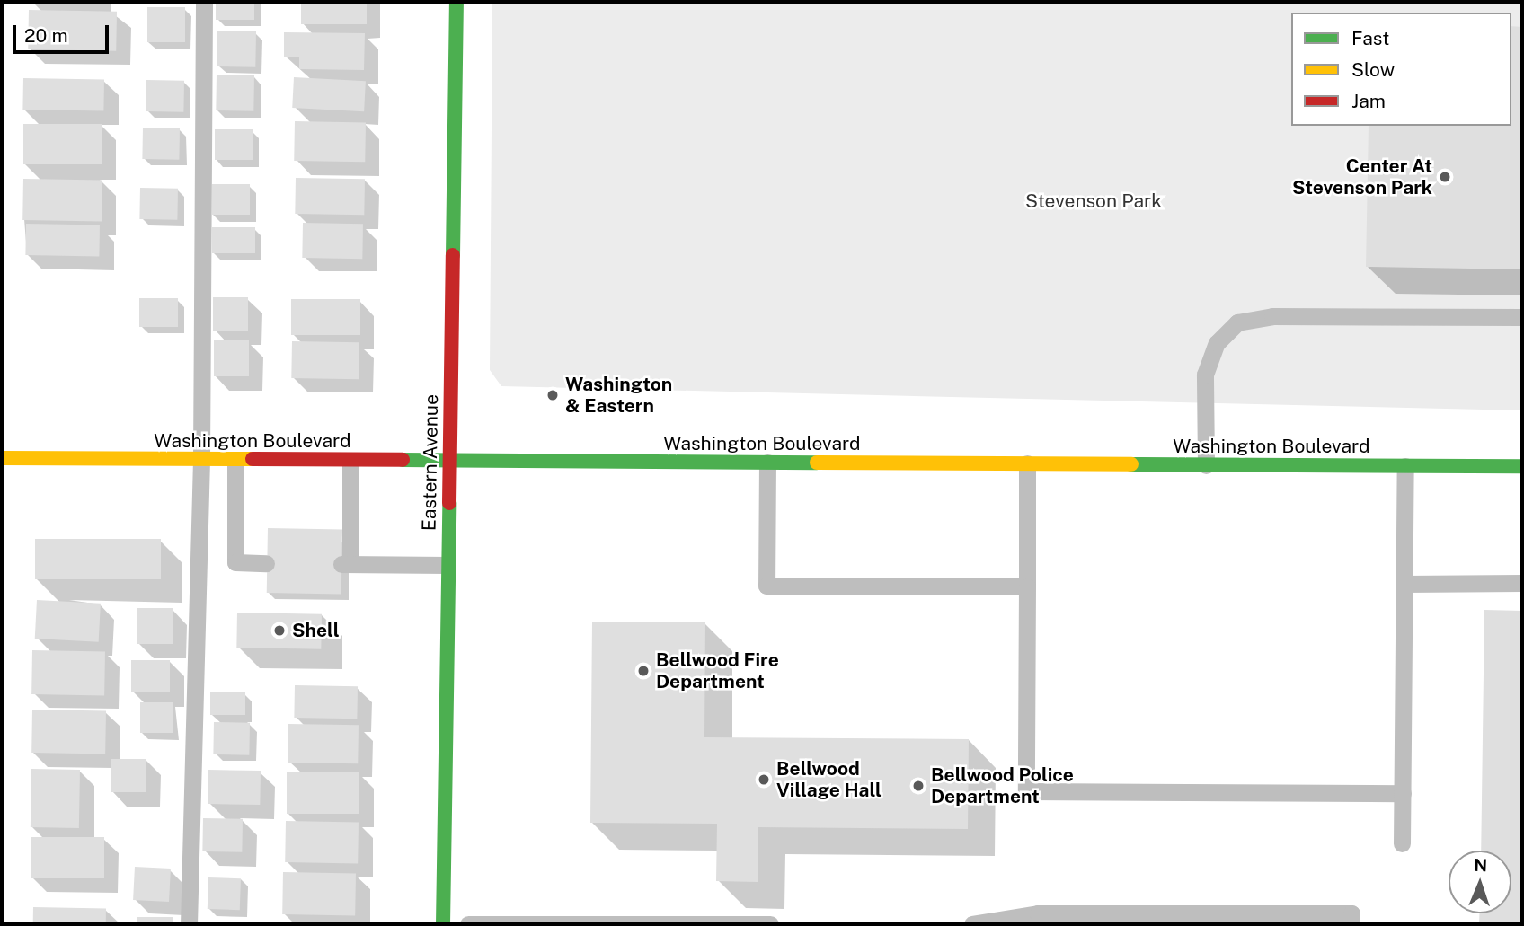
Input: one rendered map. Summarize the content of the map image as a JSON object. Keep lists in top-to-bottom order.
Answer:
{
  "streets": {
    "street": ["Washington Boulevard", "Eastern Avenue"]
  },
  "crossings": [
    ["Washington Boulevard", "Eastern Avenue"]
  ],
  "parks": ["Stevenson Park"],
  "places": [
    "Center At Stevenson Park",
    "Washington & Eastern",
    "Shell",
    "Bellwood Fire Department",
    "Bellwood Village Hall",
    "Bellwood Police Department"
  ],
  "legend": ["Fast", "Slow", "Jam"],
  "scale_bar": "20 m",
  "north": "top"
}
